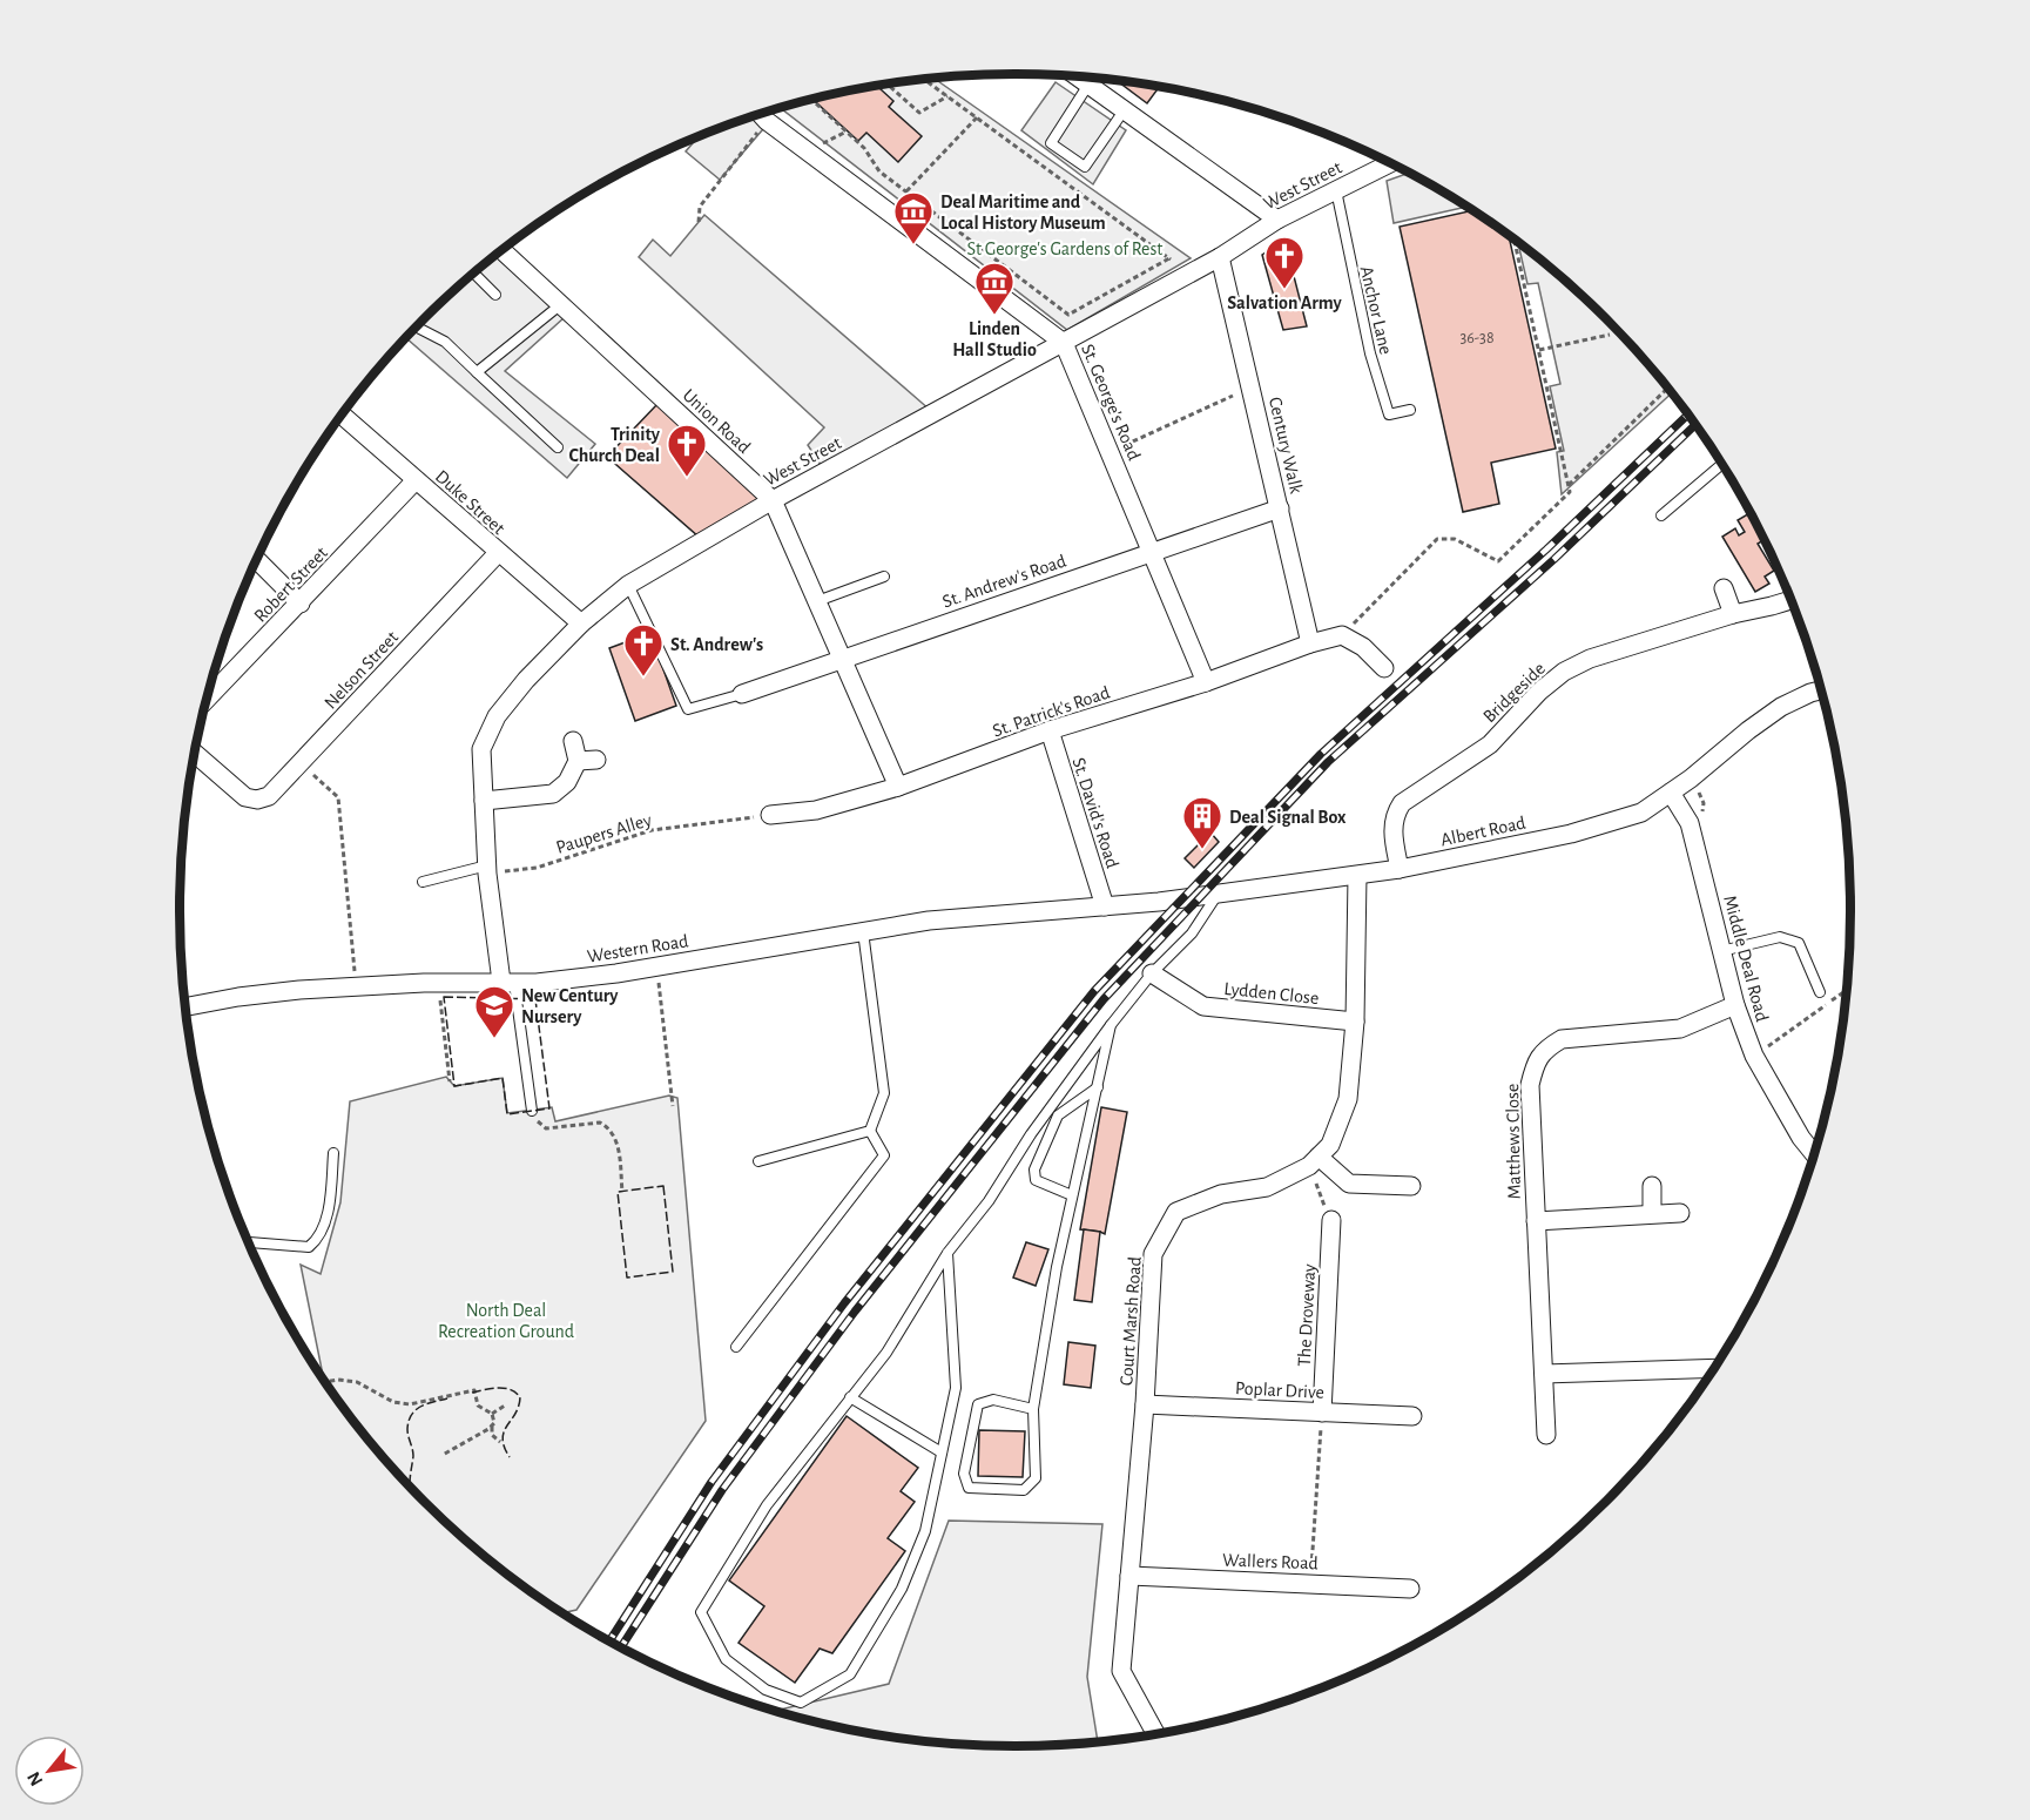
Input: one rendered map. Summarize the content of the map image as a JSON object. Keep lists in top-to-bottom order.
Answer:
{
  "streets": {
    "street": [
      "West Street",
      "St. George's Road",
      "Union Road",
      "Century Walk",
      "Duke Street",
      "St. Andrew's Road",
      "Robert Street",
      "Nelson Street",
      "Bridgeside",
      "St. Patrick's Road",
      "St. David's Road",
      "Albert Road",
      "Western Road",
      "Middle Deal Road",
      "Lydden Close",
      "Matthews Close",
      "The Droveway",
      "Court Marsh Road",
      "Poplar Drive",
      "Wallers Road"
    ],
    "lane": ["Anchor Lane"],
    "path": ["Paupers Alley"]
  },
  "crossings": [
    ["West Street", "Anchor Lane"],
    ["West Street", "St. George's Road"],
    ["West Street", "Union Road"],
    ["West Street", "Century Walk"],
    ["West Street", "Duke Street"],
    ["West Street", "Paupers Alley"],
    ["West Street", "Western Road"],
    ["St. George's Road", "St. Andrew's Road"],
    ["St. George's Road", "St. Patrick's Road"],
    ["Union Road", "St. Andrew's Road"],
    ["Union Road", "St. Patrick's Road"],
    ["Century Walk", "St. Andrew's Road"],
    ["Century Walk", "St. Patrick's Road"],
    ["Duke Street", "Robert Street"],
    ["Duke Street", "Nelson Street"],
    ["Bridgeside", "Albert Road"],
    ["St. Patrick's Road", "St. David's Road"],
    ["St. Patrick's Road", "Paupers Alley"],
    ["St. David's Road", "Albert Road"],
    ["St. David's Road", "Western Road"],
    ["Albert Road", "Western Road"],
    ["Albert Road", "Middle Deal Road"],
    ["Middle Deal Road", "Matthews Close"],
    ["The Droveway", "Poplar Drive"],
    ["Court Marsh Road", "Poplar Drive"],
    ["Court Marsh Road", "Wallers Road"]
  ],
  "parks": ["St George's Gardens of Rest", "North Deal Recreation Ground"],
  "places": {
    "museum": ["Deal Maritime and Local History Museum", "Linden Hall Studio"],
    "church": ["Salvation Army", "Trinity Church Deal", "St. Andrew's"],
    "building": ["Deal Signal Box"],
    "school or university": ["New Century Nursery"]
  },
  "house_numbers": ["36-38"],
  "north": "bottom left"
}
